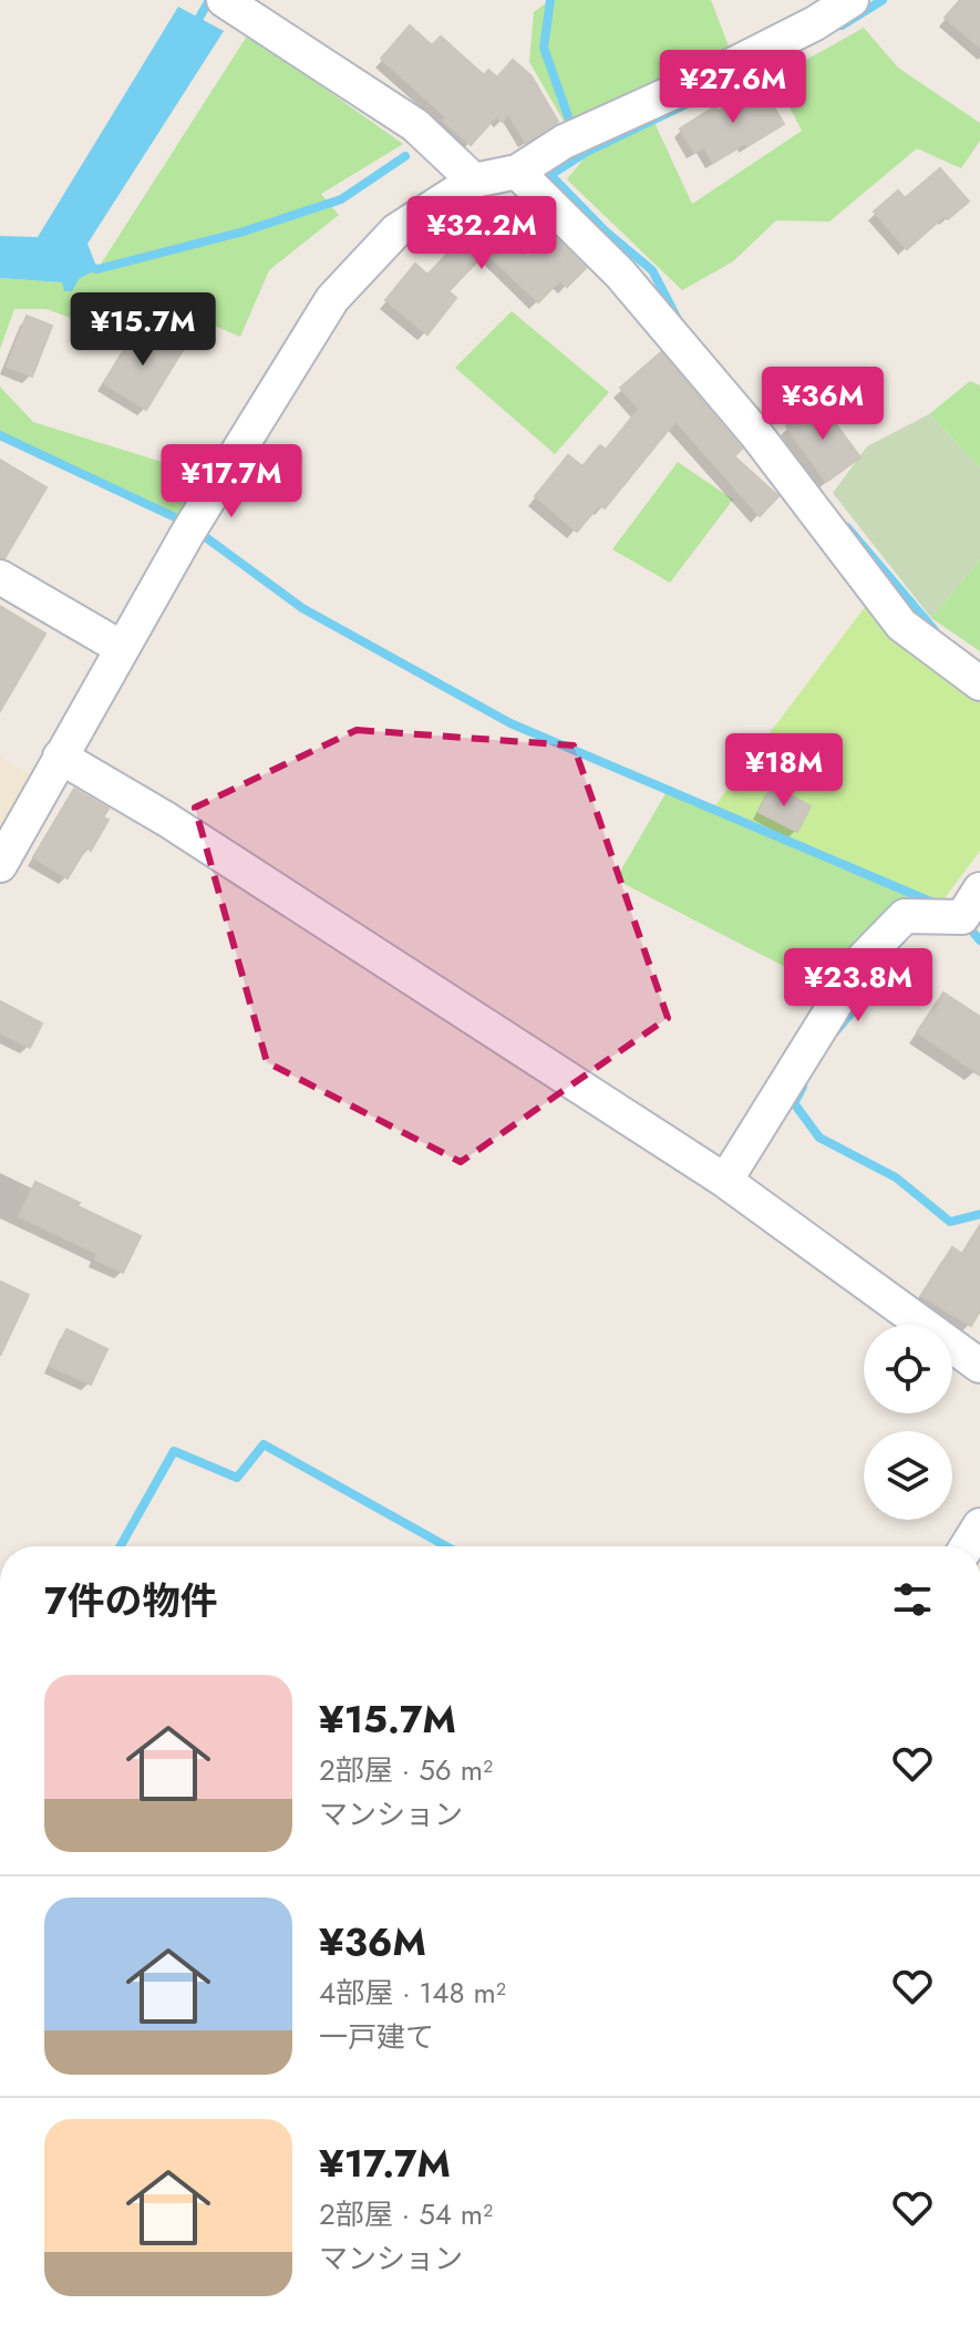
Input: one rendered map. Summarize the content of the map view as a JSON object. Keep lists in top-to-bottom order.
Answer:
{
  "page": {
    "price": [
      "¥27.6M",
      "¥32.2M",
      "¥15.7M",
      "¥36M",
      "¥17.7M",
      "¥18M",
      "¥23.8M"
    ],
    "heading": "7件の物件",
    "list": [
      {
        "name": "¥15.7M",
        "note": "2部屋 · 56 m² · マンション"
      },
      {
        "name": "¥36M",
        "note": "4部屋 · 148 m² · 一戸建て"
      },
      {
        "name": "¥17.7M",
        "note": "2部屋 · 54 m² · マンション"
      }
    ]
  }
}
